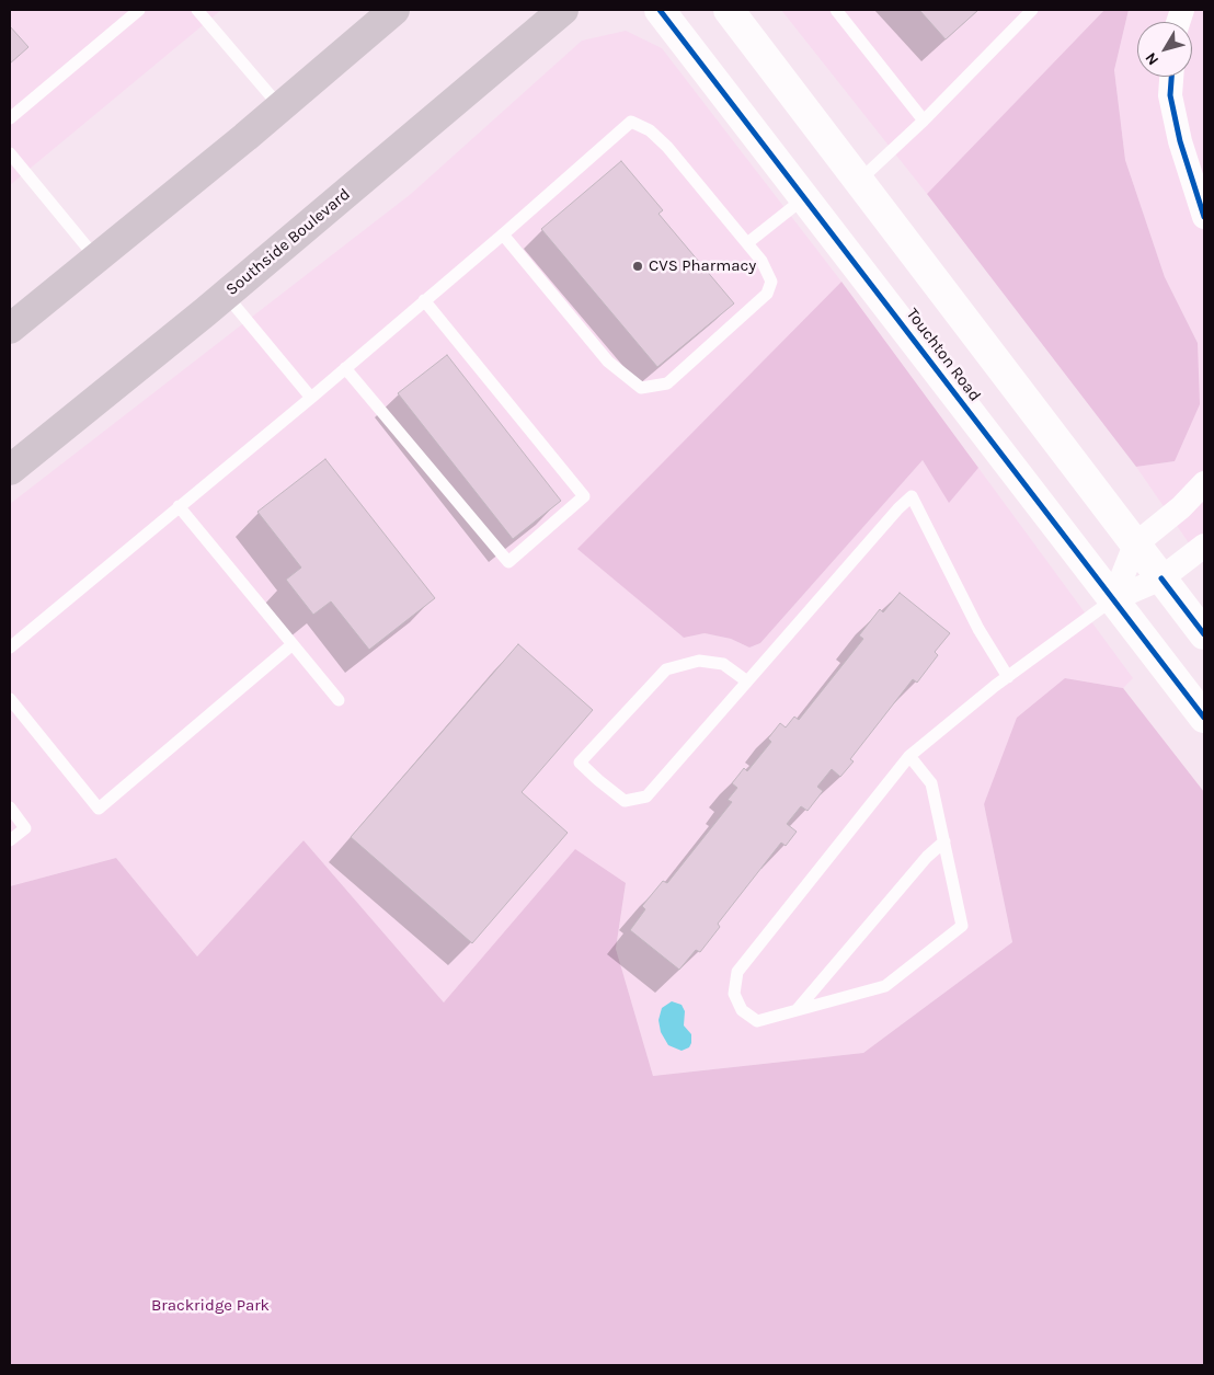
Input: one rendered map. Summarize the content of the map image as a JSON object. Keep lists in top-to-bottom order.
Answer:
{
  "streets": {
    "highway": ["Southside Boulevard"],
    "street": ["Touchton Road"]
  },
  "parks": ["Brackridge Park"],
  "places": ["CVS Pharmacy"],
  "north": "bottom left"
}
